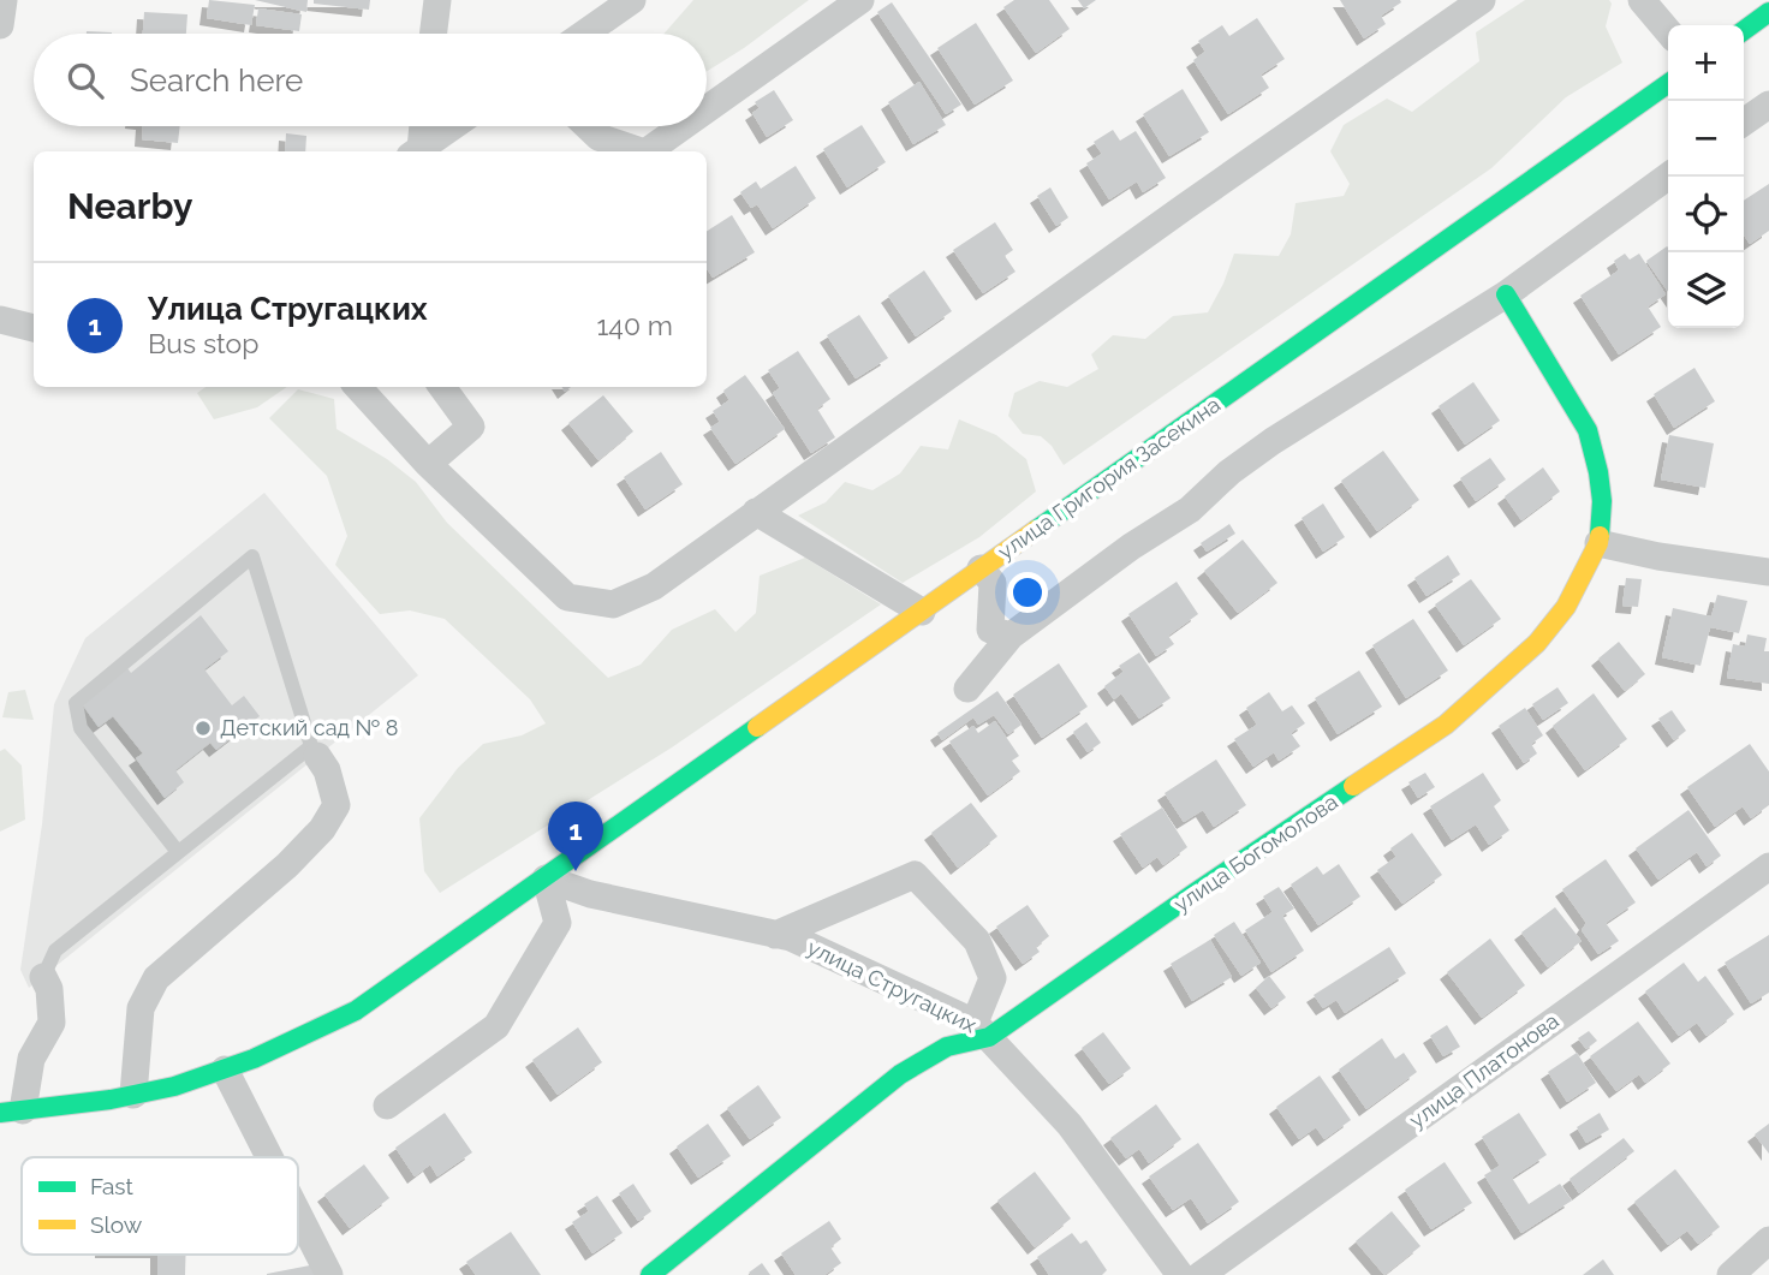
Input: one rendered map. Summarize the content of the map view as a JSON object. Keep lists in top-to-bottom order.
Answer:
{
  "streets": {
    "main road": ["улица Григория Засекина", "улица Богомолова"],
    "street": ["улица Стругацких", "улица Платонова"]
  },
  "crossings": [
    ["улица Григория Засекина", "улица Стругацких"],
    ["улица Богомолова", "улица Стругацких"]
  ],
  "places": ["Детский сад № 8"],
  "legend": ["Fast", "Slow"],
  "page": {
    "map_buttons": ["+", "−"],
    "search": "Search here",
    "heading": "Nearby",
    "list": [
      {
        "mark": "1",
        "name": "Улица Стругацких",
        "note": "Bus stop",
        "value": "140 m"
      }
    ],
    "pins": "1"
  }
}
